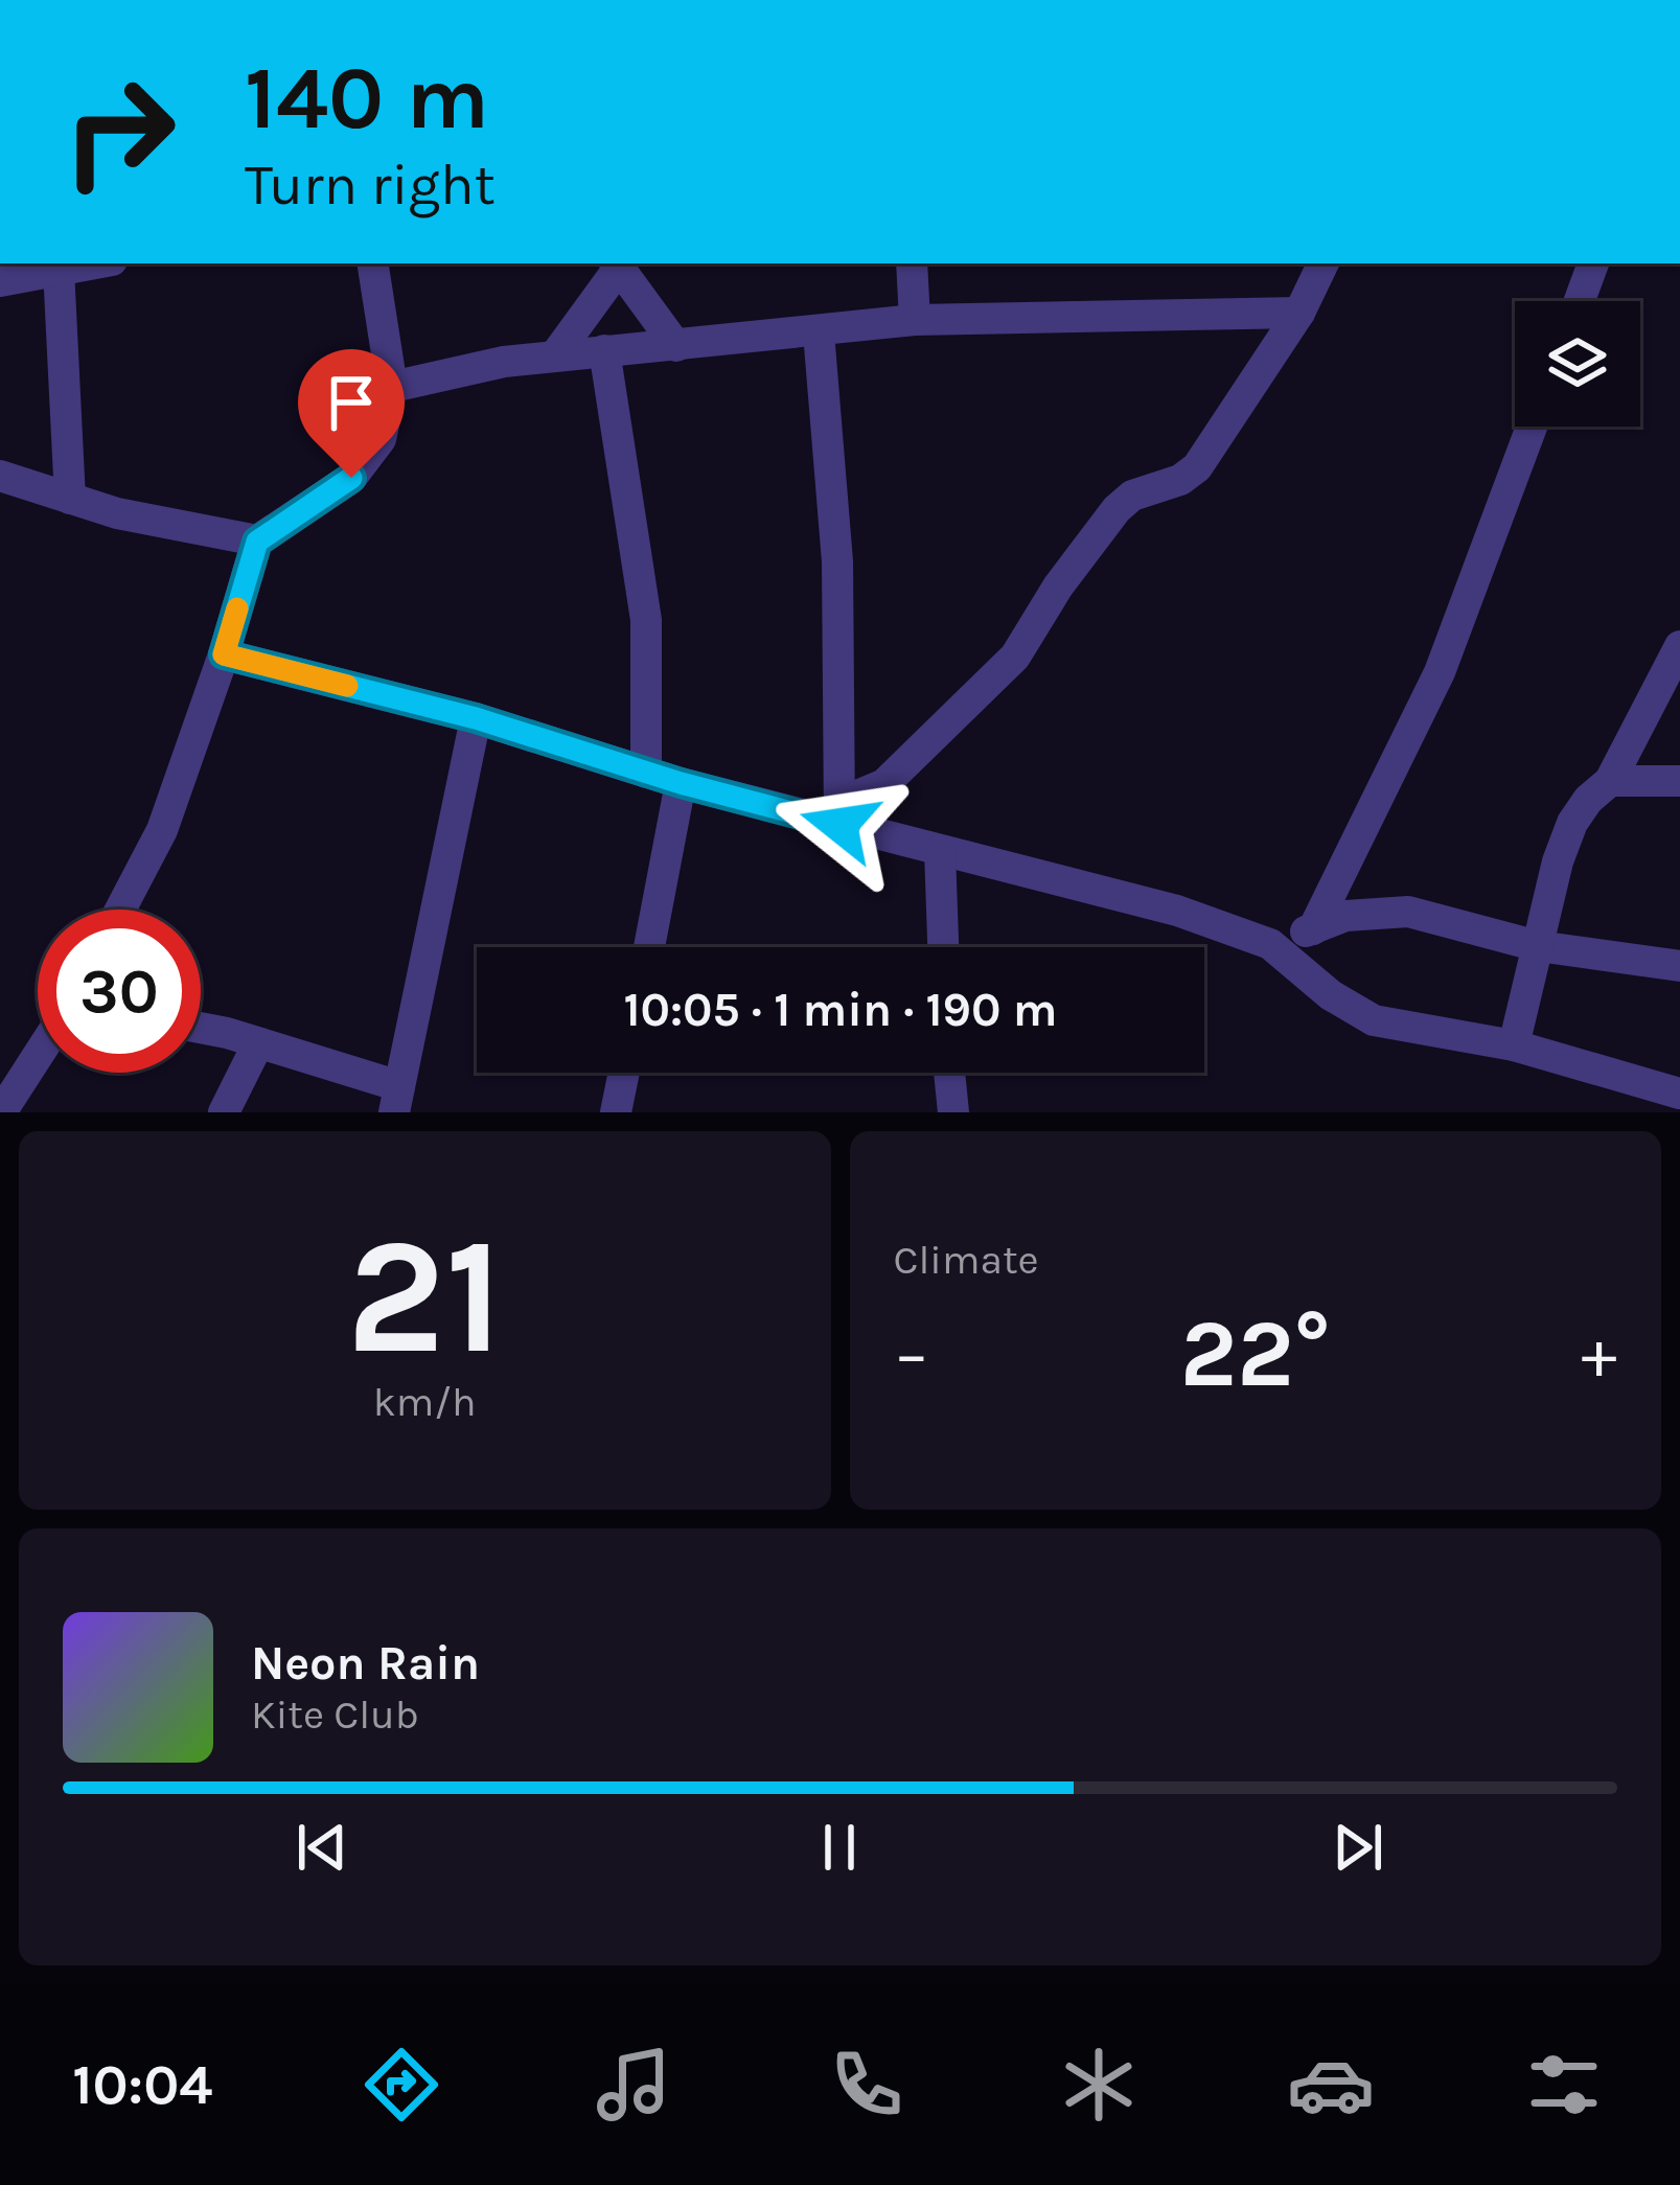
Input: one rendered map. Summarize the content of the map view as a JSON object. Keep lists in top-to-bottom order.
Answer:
{
  "page": {
    "turn": ["140 m", "Turn right"],
    "limit": "30",
    "trip": "10:05 · 1 min · 190 m",
    "tile": [
      ["21", "km/h"],
      "Climate"
    ],
    "heat": ["−", "22°", "+"],
    "song": ["Neon Rain", "Kite Club"],
    "tabs": "10:04"
  }
}
